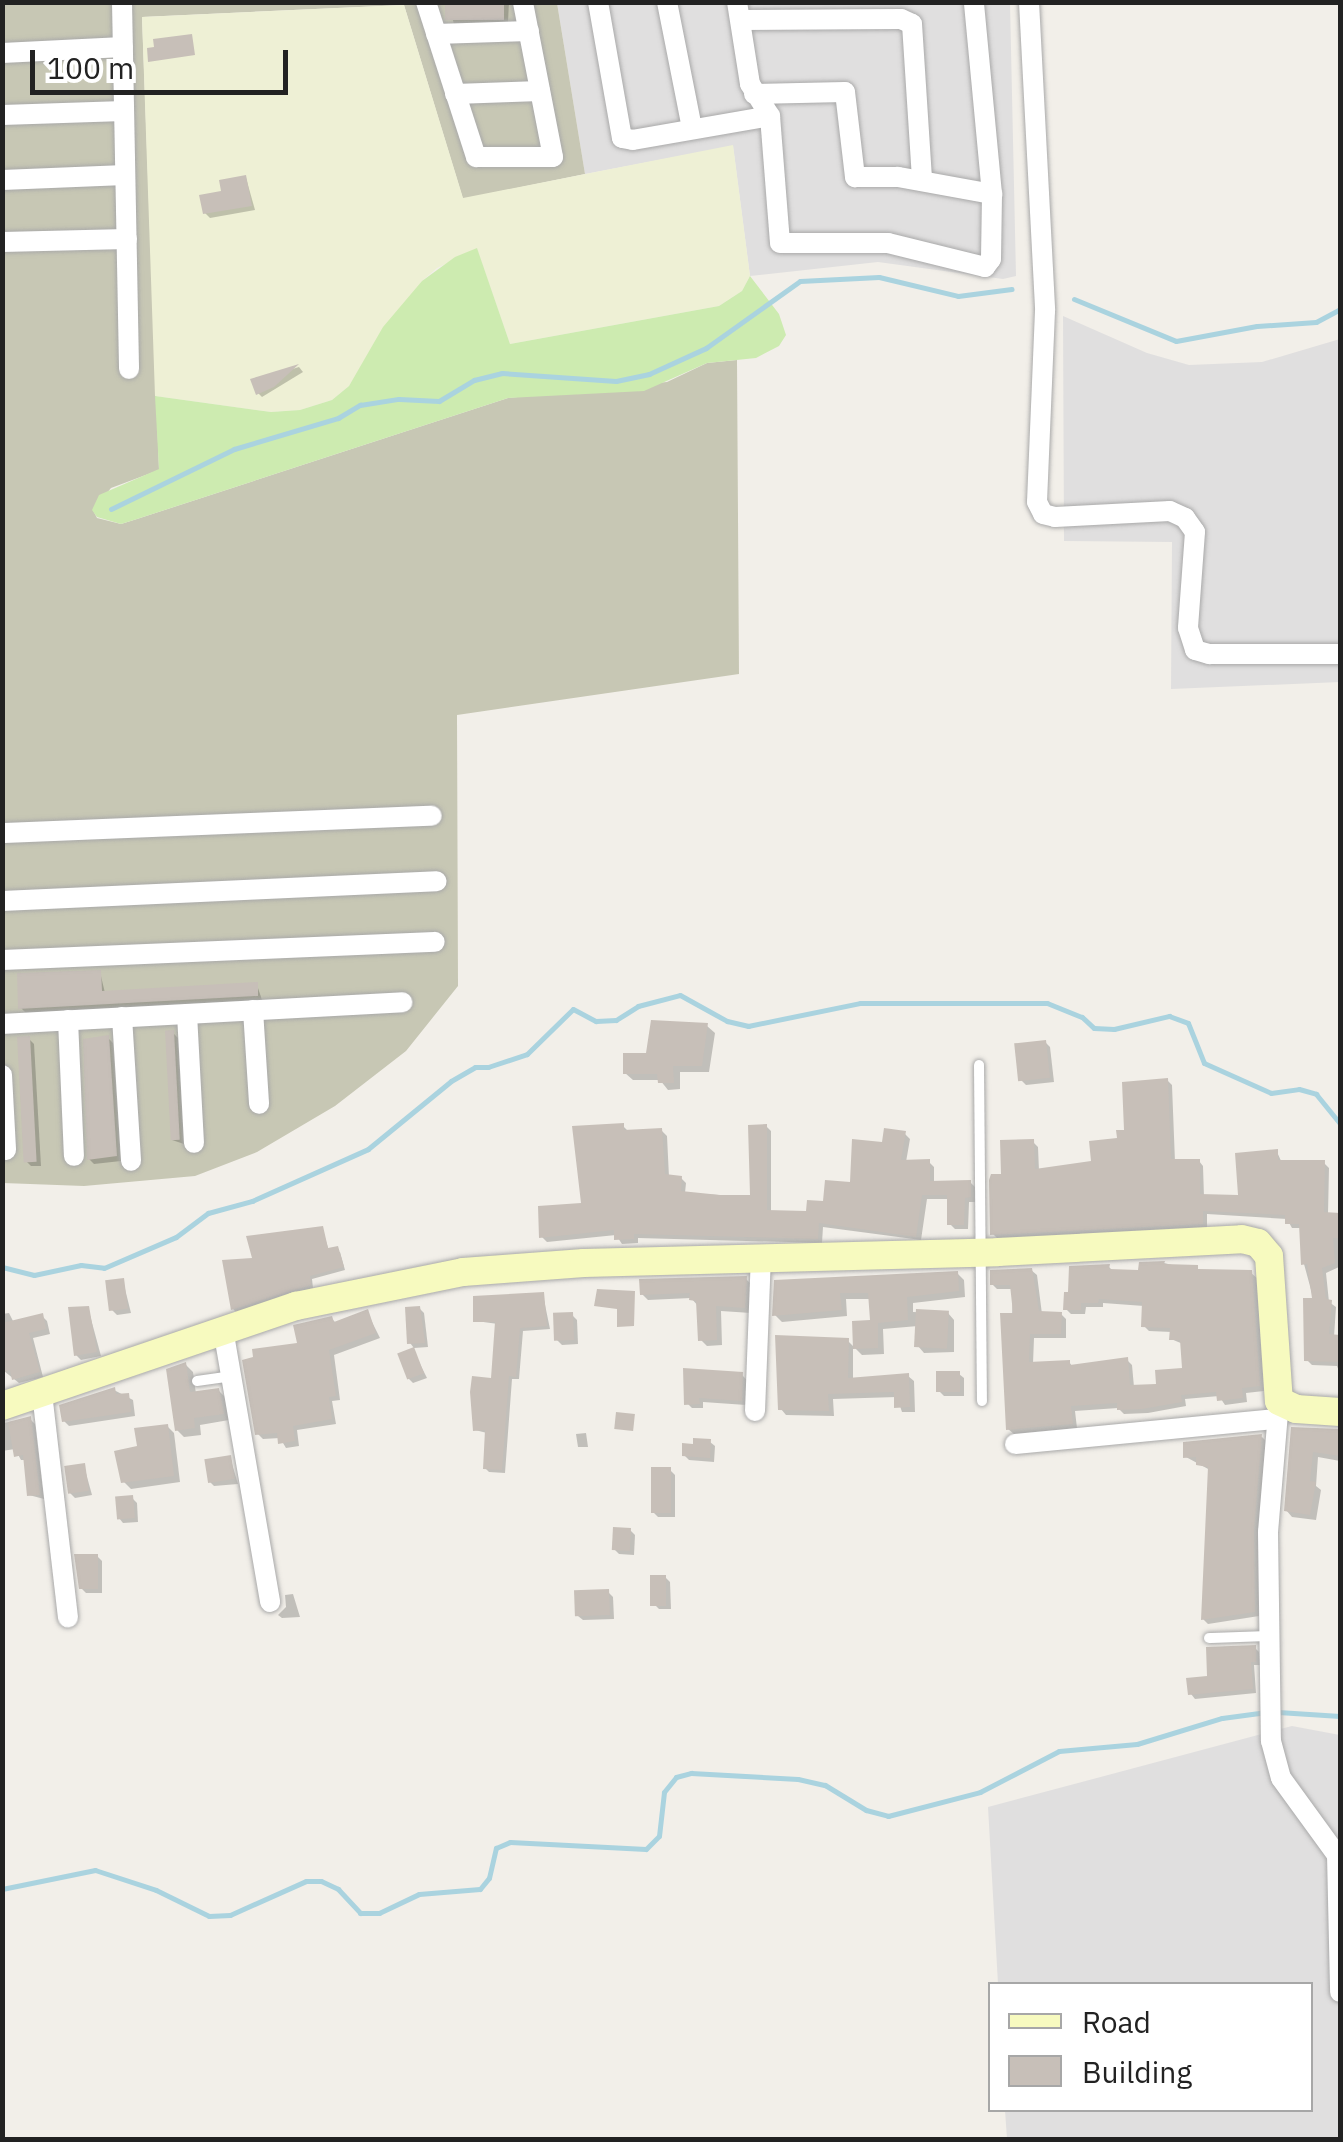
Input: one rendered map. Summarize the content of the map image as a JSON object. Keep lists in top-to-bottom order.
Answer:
{
  "legend": ["Road", "Building"],
  "scale_bar": "100 m"
}
